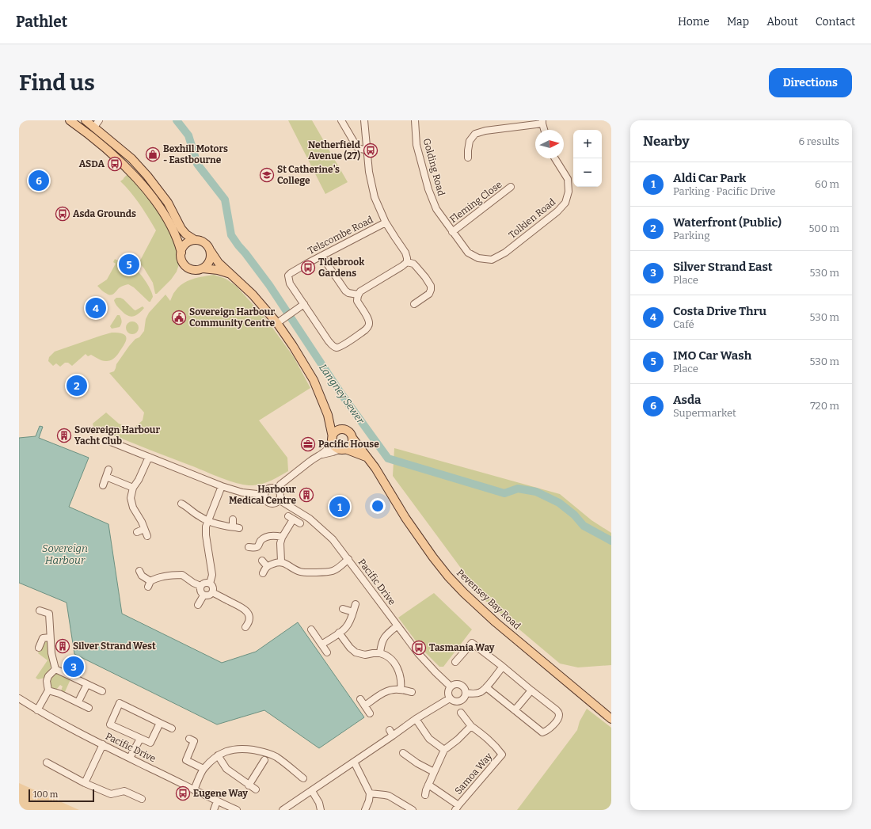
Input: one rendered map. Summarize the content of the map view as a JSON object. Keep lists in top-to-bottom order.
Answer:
{
  "streets": {
    "main road": ["Pevensey Bay Road"],
    "street": [
      "Golding Road",
      "Fleming Close",
      "Tolkien Road",
      "Telscombe Road",
      "Pacific Drive",
      "Samoa Way"
    ]
  },
  "crossings": [
    ["Golding Road", "Fleming Close"],
    ["Golding Road", "Tolkien Road"]
  ],
  "water": ["Langney Sewer", "Sovereign Harbour"],
  "places": {
    "bus stop": [
      "Netherfield Avenue (27)",
      "ASDA",
      "Asda Grounds",
      "Tidebrook Gardens",
      "Tasmania Way",
      "Eugene Way"
    ],
    "shop": ["Bexhill Motors - Eastbourne"],
    "school or university": ["St Catherine's College"],
    "public building": ["Sovereign Harbour Community Centre"],
    "building": ["Sovereign Harbour Yacht Club", "Harbour Medical Centre", "Silver Strand West"],
    "office": ["Pacific House"]
  },
  "scale_bar": "100 m",
  "north": "right",
  "page": {
    "header": "Pathlet",
    "nav": [
      "Home",
      "Map",
      "About",
      "Contact"
    ],
    "buttons": "Directions",
    "title": "Find us",
    "heading": ["Nearby", "6 results"],
    "map_buttons": ["+", "−"],
    "list": [
      {
        "mark": "1",
        "name": "Aldi Car Park",
        "note": "Parking · Pacific Drive",
        "value": "60 m"
      },
      {
        "mark": "2",
        "name": "Waterfront (Public)",
        "note": "Parking",
        "value": "500 m"
      },
      {
        "mark": "3",
        "name": "Silver Strand East",
        "note": "Place",
        "value": "530 m"
      },
      {
        "mark": "4",
        "name": "Costa Drive Thru",
        "note": "Café",
        "value": "530 m"
      },
      {
        "mark": "5",
        "name": "IMO Car Wash",
        "note": "Place",
        "value": "530 m"
      },
      {
        "mark": "6",
        "name": "Asda",
        "note": "Supermarket",
        "value": "720 m"
      }
    ],
    "pins": [
      "6",
      "5",
      "4",
      "2",
      "1",
      "3"
    ],
    "scale": "100 m"
  }
}
